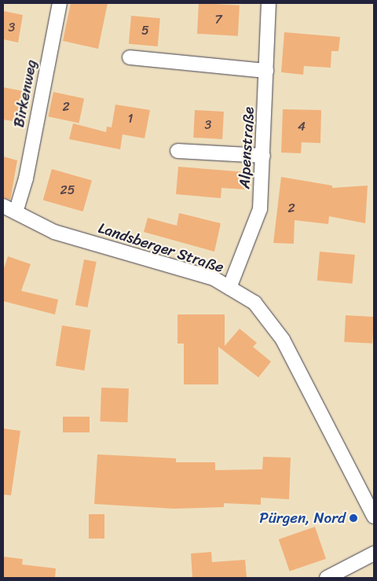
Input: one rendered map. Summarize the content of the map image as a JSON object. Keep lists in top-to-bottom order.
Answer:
{
  "streets": {
    "street": ["Birkenweg", "Alpenstraße", "Landsberger Straße"]
  },
  "crossings": [
    ["Birkenweg", "Landsberger Straße"],
    ["Alpenstraße", "Landsberger Straße"]
  ],
  "places": ["Pürgen, Nord"],
  "house_numbers": [
    "7",
    "3",
    "5",
    "2",
    "1",
    "3",
    "4",
    "25",
    "2"
  ]
}
